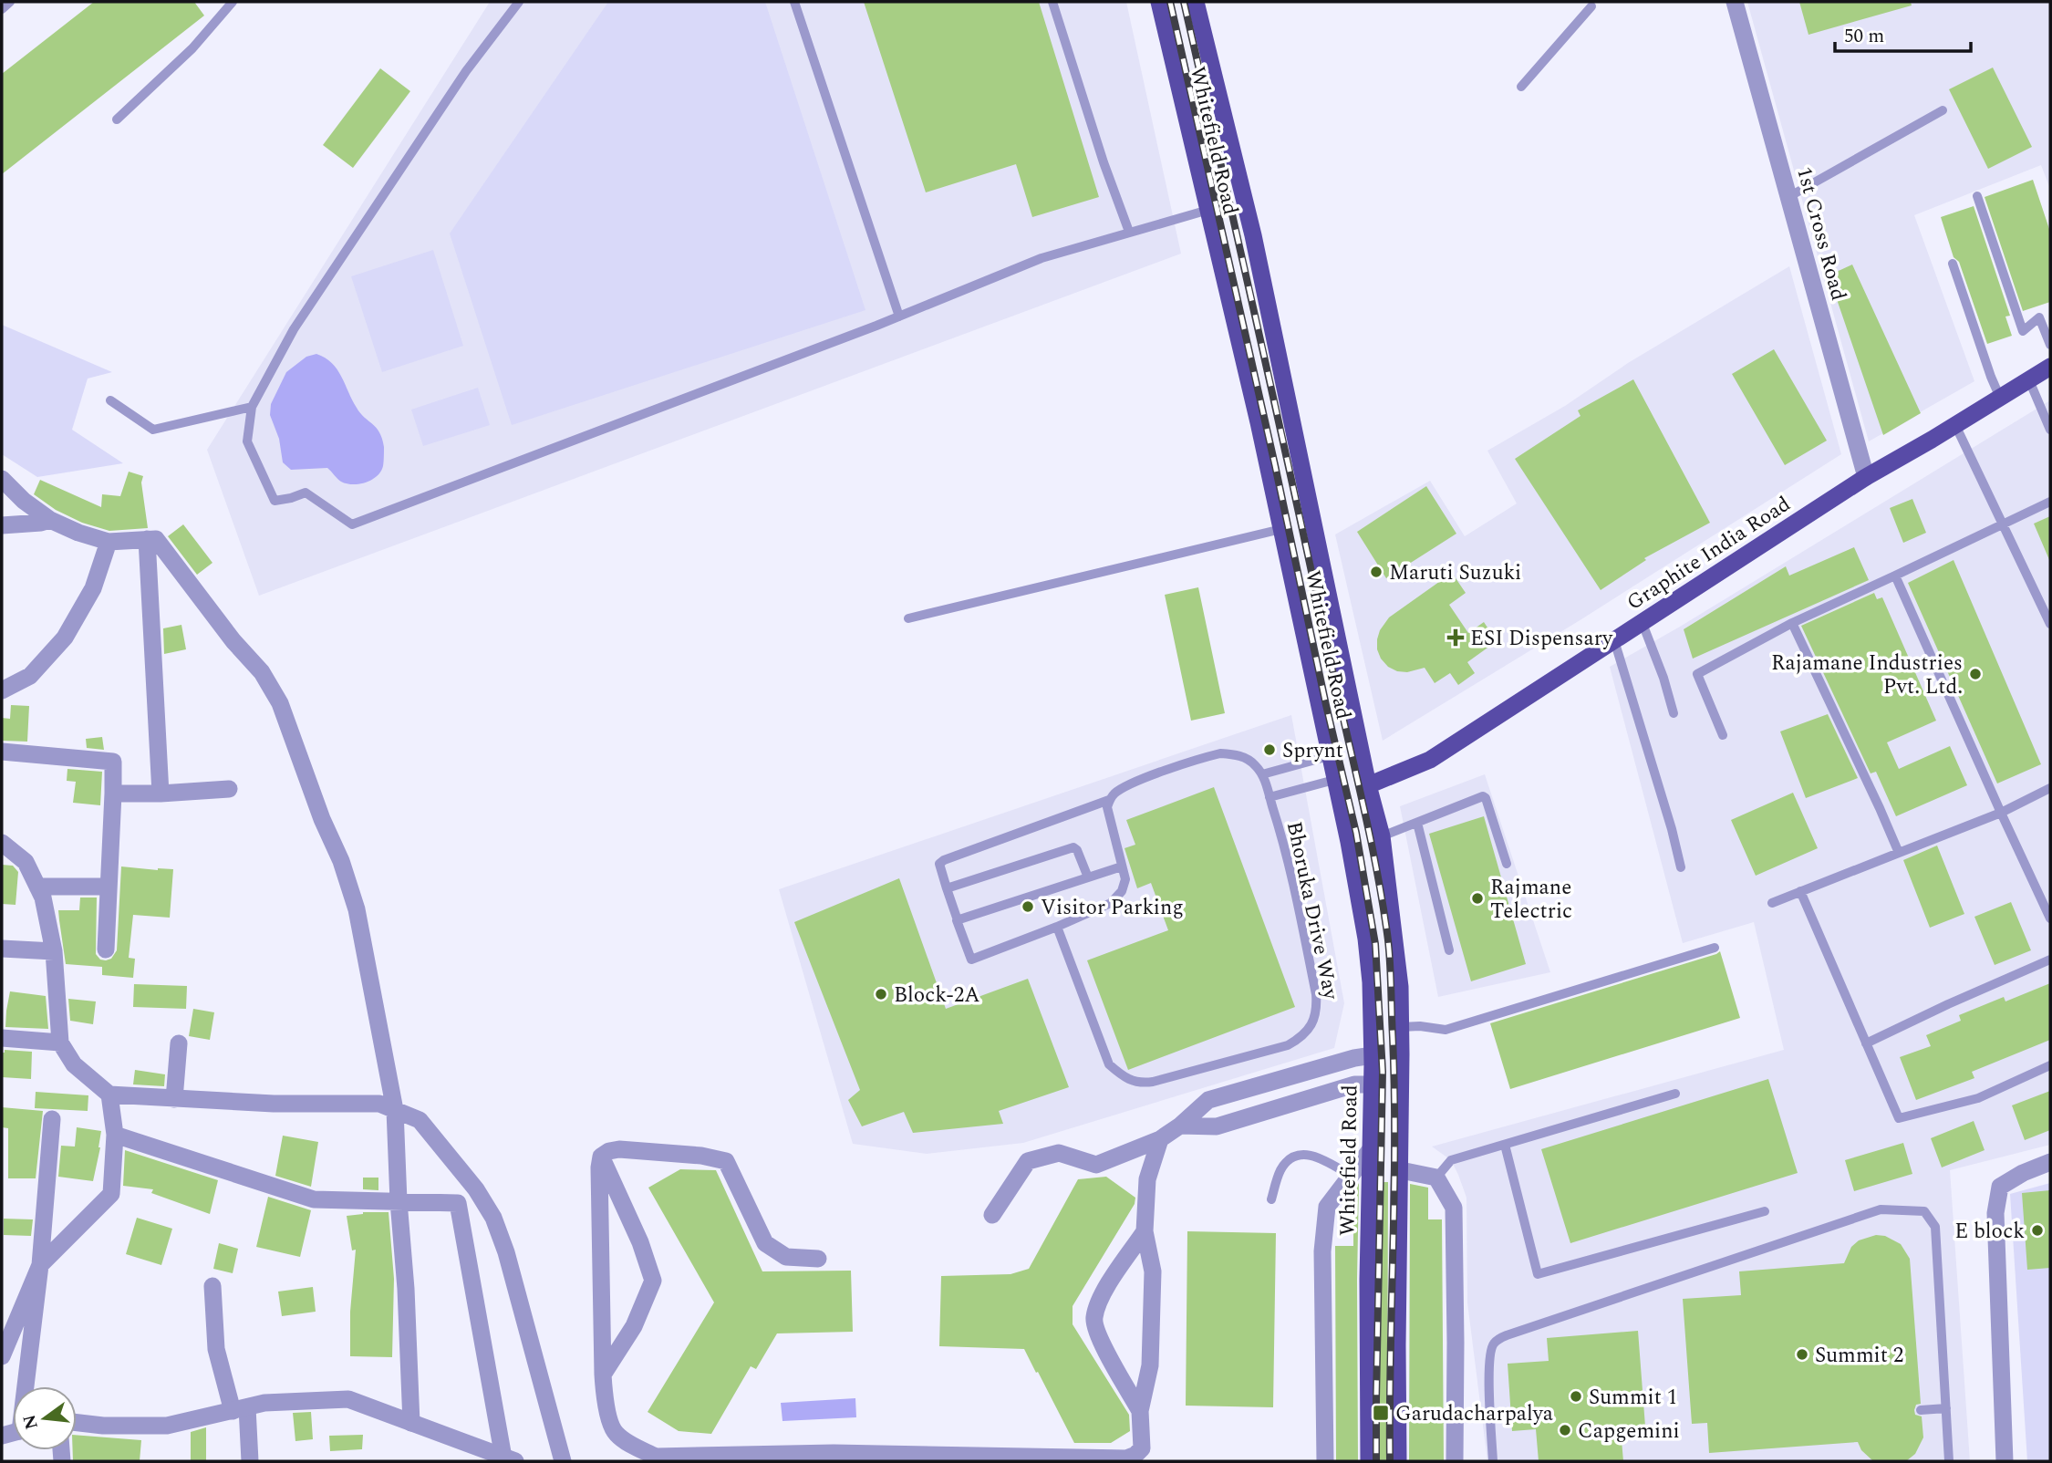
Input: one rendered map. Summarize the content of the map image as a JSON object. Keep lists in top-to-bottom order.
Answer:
{
  "streets": {
    "main road": ["Whitefield Road", "Graphite India Road"],
    "street": ["1st Cross Road"],
    "lane": ["Bhoruka Drive Way"]
  },
  "crossings": [
    ["Whitefield Road", "Graphite India Road"],
    ["Whitefield Road", "Bhoruka Drive Way"],
    ["1st Cross Road", "Graphite India Road"]
  ],
  "places": {
    "other": [
      "Maruti Suzuki",
      "Rajamane Industries Pvt. Ltd.",
      "Sprynt",
      "Rajmane Telectric",
      "Visitor Parking",
      "Block-2A",
      "E block",
      "Summit 2",
      "Summit 1",
      "Capgemini"
    ],
    "health": ["ESI Dispensary"],
    "transit": ["Garudacharpalya"]
  },
  "scale_bar": "50 m",
  "north": "left"
}
